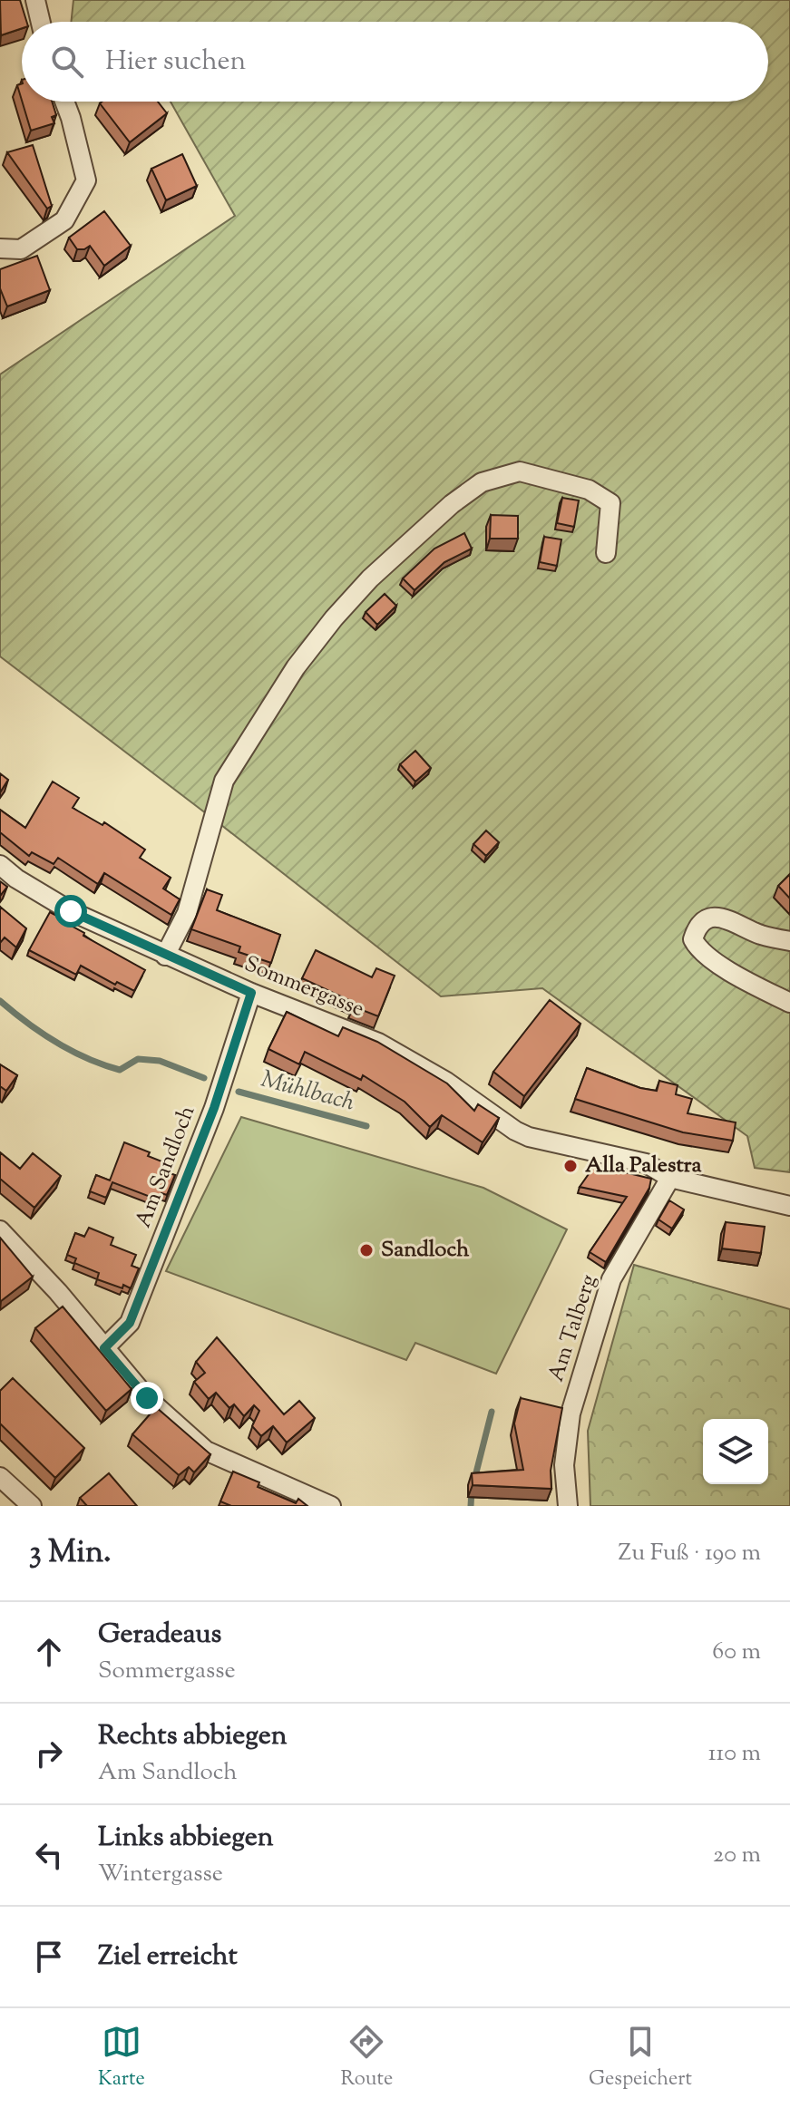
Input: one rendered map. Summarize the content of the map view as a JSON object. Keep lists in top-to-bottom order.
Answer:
{
  "streets": {
    "street": ["Sommergasse", "Am Sandloch", "Am Talberg"]
  },
  "crossings": [
    ["Sommergasse", "Am Sandloch"],
    ["Sommergasse", "Am Talberg"]
  ],
  "water": ["Mühlbach"],
  "places": ["Alla Palestra", "Sandloch"],
  "page": {
    "search": "Hier suchen",
    "heading": ["3 Min.", "Zu Fuß · 190 m"],
    "list": [
      ["Geradeaus", "Sommergasse", "60 m"],
      ["Rechts abbiegen", "Am Sandloch", "110 m"],
      ["Links abbiegen", "Wintergasse", "20 m"],
      "Ziel erreicht"
    ],
    "nav": ["Karte", "Route", "Gespeichert"]
  }
}
